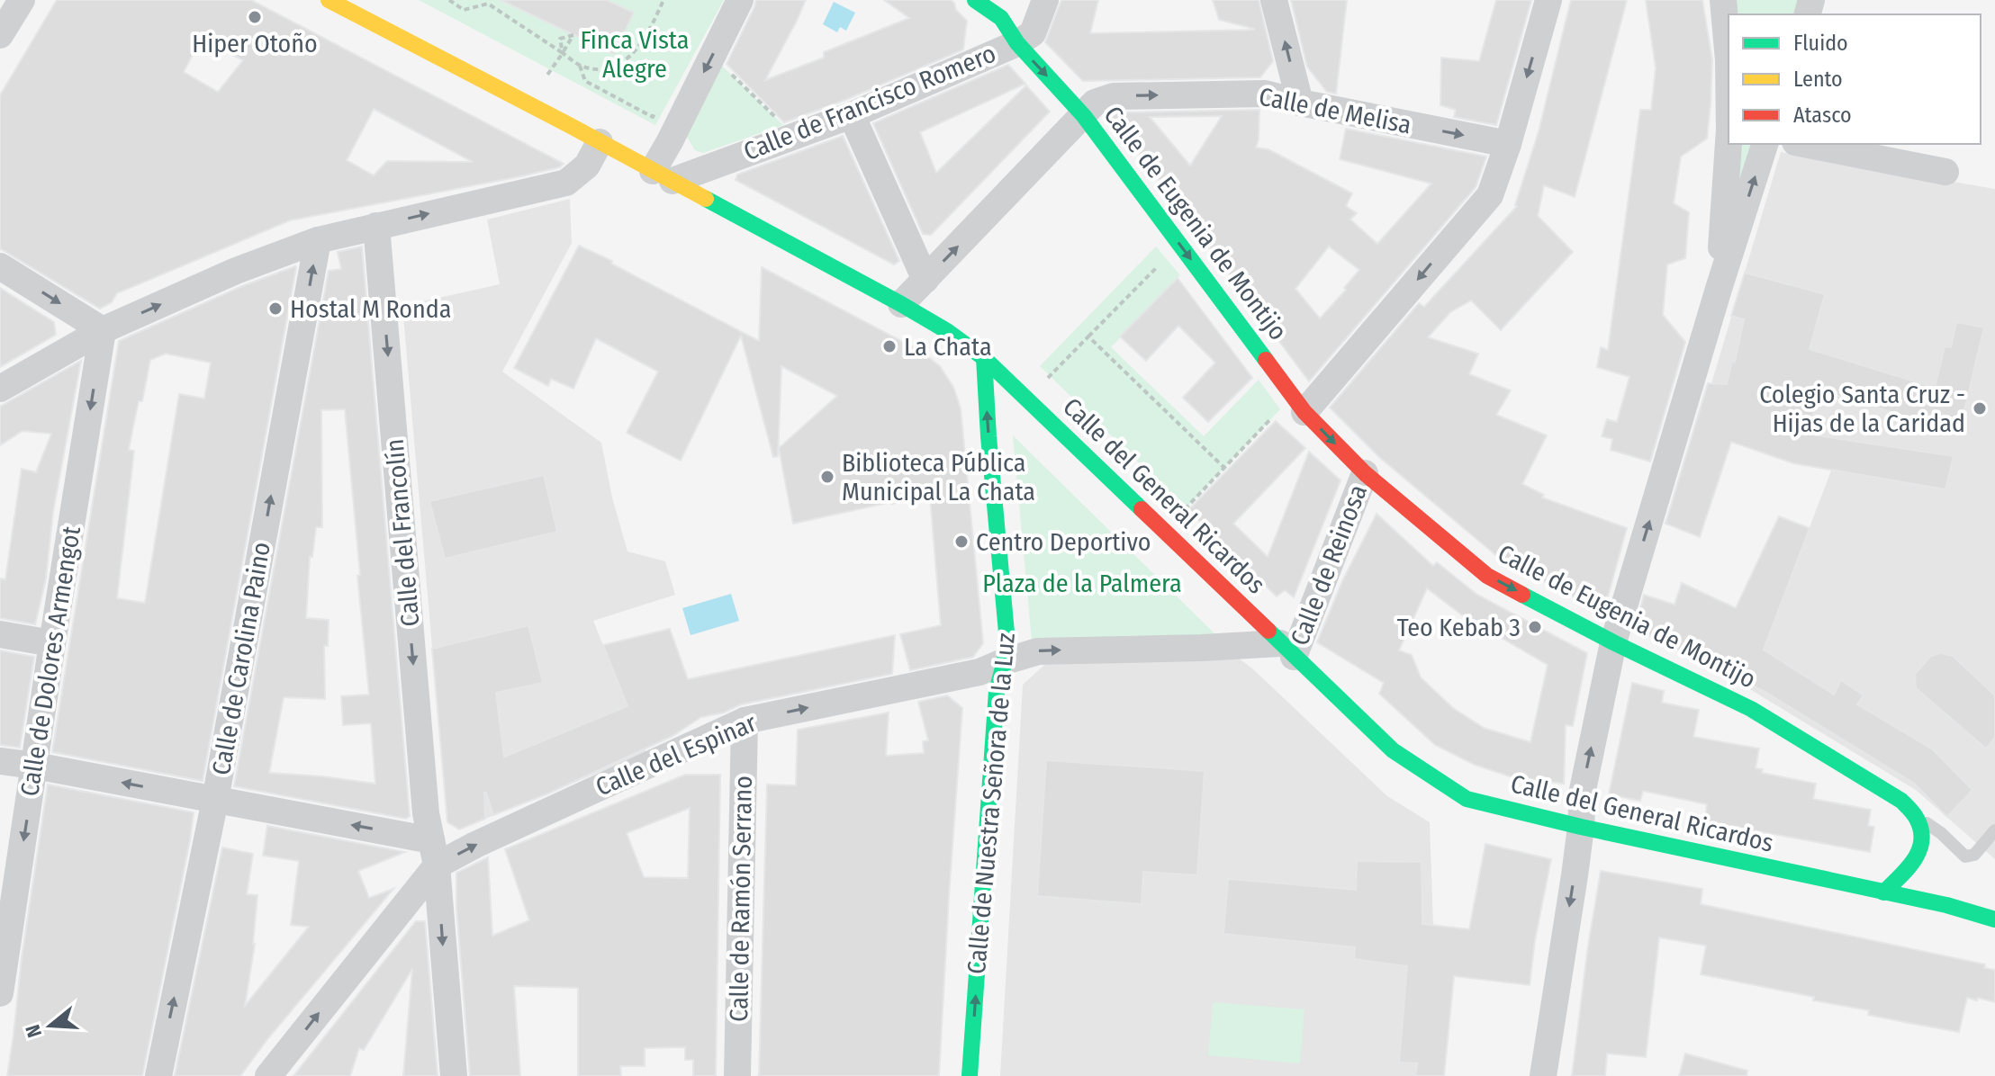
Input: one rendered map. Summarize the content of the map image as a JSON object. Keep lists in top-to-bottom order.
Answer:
{
  "streets": {
    "street": [
      "Calle de Francisco Romero",
      "Calle de Melisa",
      "Calle de Eugenia de Montijo",
      "Calle del General Ricardos",
      "Calle del Francolín",
      "Calle de Reinosa",
      "Calle de Carolina Paino",
      "Calle de Dolores Armengot",
      "Calle del Espinar",
      "Calle de Nuestra Señora de la Luz",
      "Calle de Ramón Serrano"
    ]
  },
  "crossings": [
    ["Calle de Francisco Romero", "Calle de Eugenia de Montijo"],
    ["Calle de Francisco Romero", "Calle del General Ricardos"],
    ["Calle de Melisa", "Calle de Eugenia de Montijo"],
    ["Calle de Melisa", "Calle del General Ricardos"],
    ["Calle de Eugenia de Montijo", "Calle de Reinosa"],
    ["Calle del General Ricardos", "Calle de Reinosa"],
    ["Calle del General Ricardos", "Calle del Espinar"],
    ["Calle del General Ricardos", "Calle de Nuestra Señora de la Luz"],
    ["Calle del Francolín", "Calle del Espinar"],
    ["Calle de Reinosa", "Calle del Espinar"],
    ["Calle del Espinar", "Calle de Nuestra Señora de la Luz"],
    ["Calle del Espinar", "Calle de Ramón Serrano"]
  ],
  "one_way": [
    "Calle de Melisa",
    "Calle de Eugenia de Montijo",
    "Calle del Francolín",
    "Calle de Carolina Paino",
    "Calle de Dolores Armengot",
    "Calle del Espinar",
    "Calle de Nuestra Señora de la Luz"
  ],
  "parks": ["Finca Vista Alegre", "Plaza de la Palmera"],
  "places": [
    "Hiper Otoño",
    "Hostal M Ronda",
    "La Chata",
    "Colegio Santa Cruz - Hijas de la Caridad",
    "Biblioteca Pública Municipal La Chata",
    "Centro Deportivo",
    "Teo Kebab 3"
  ],
  "legend": ["Fluido", "Lento", "Atasco"],
  "north": "left"
}
